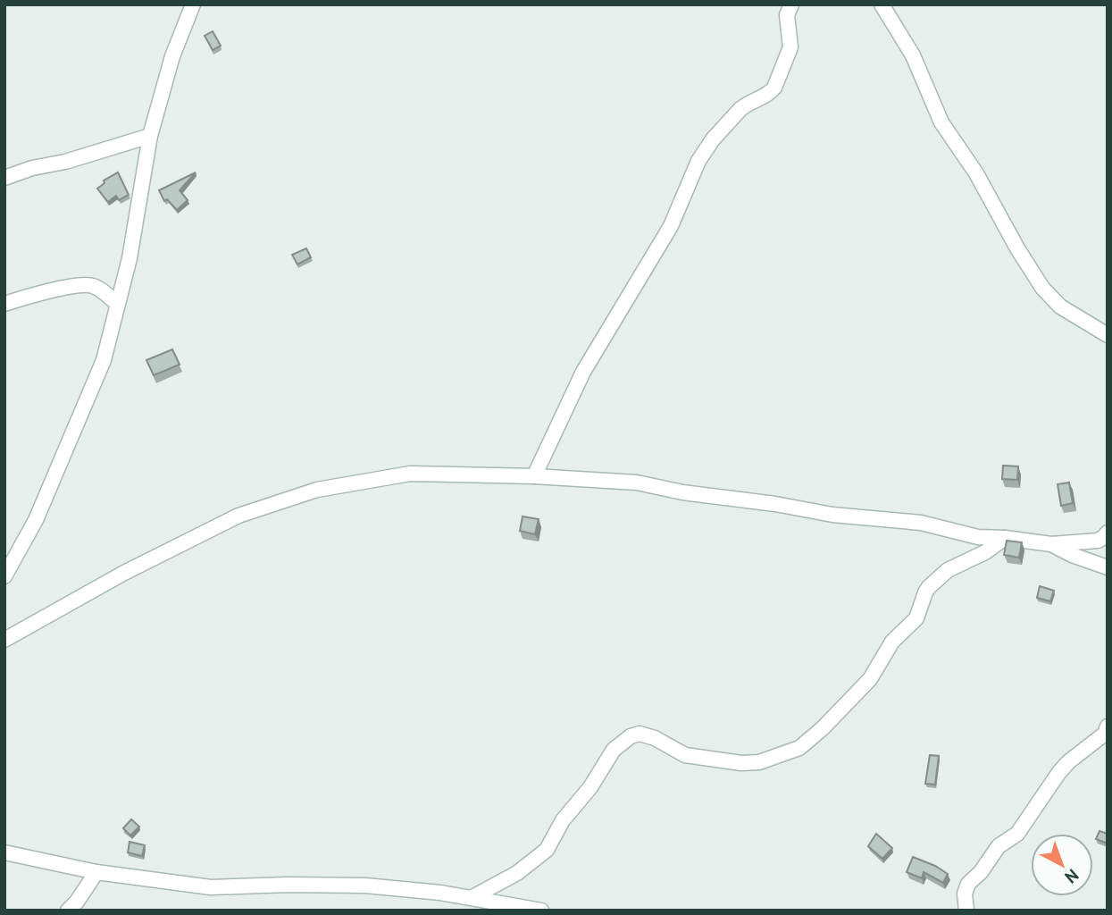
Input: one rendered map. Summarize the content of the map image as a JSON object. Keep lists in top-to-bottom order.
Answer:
{
  "north": "bottom right"
}
